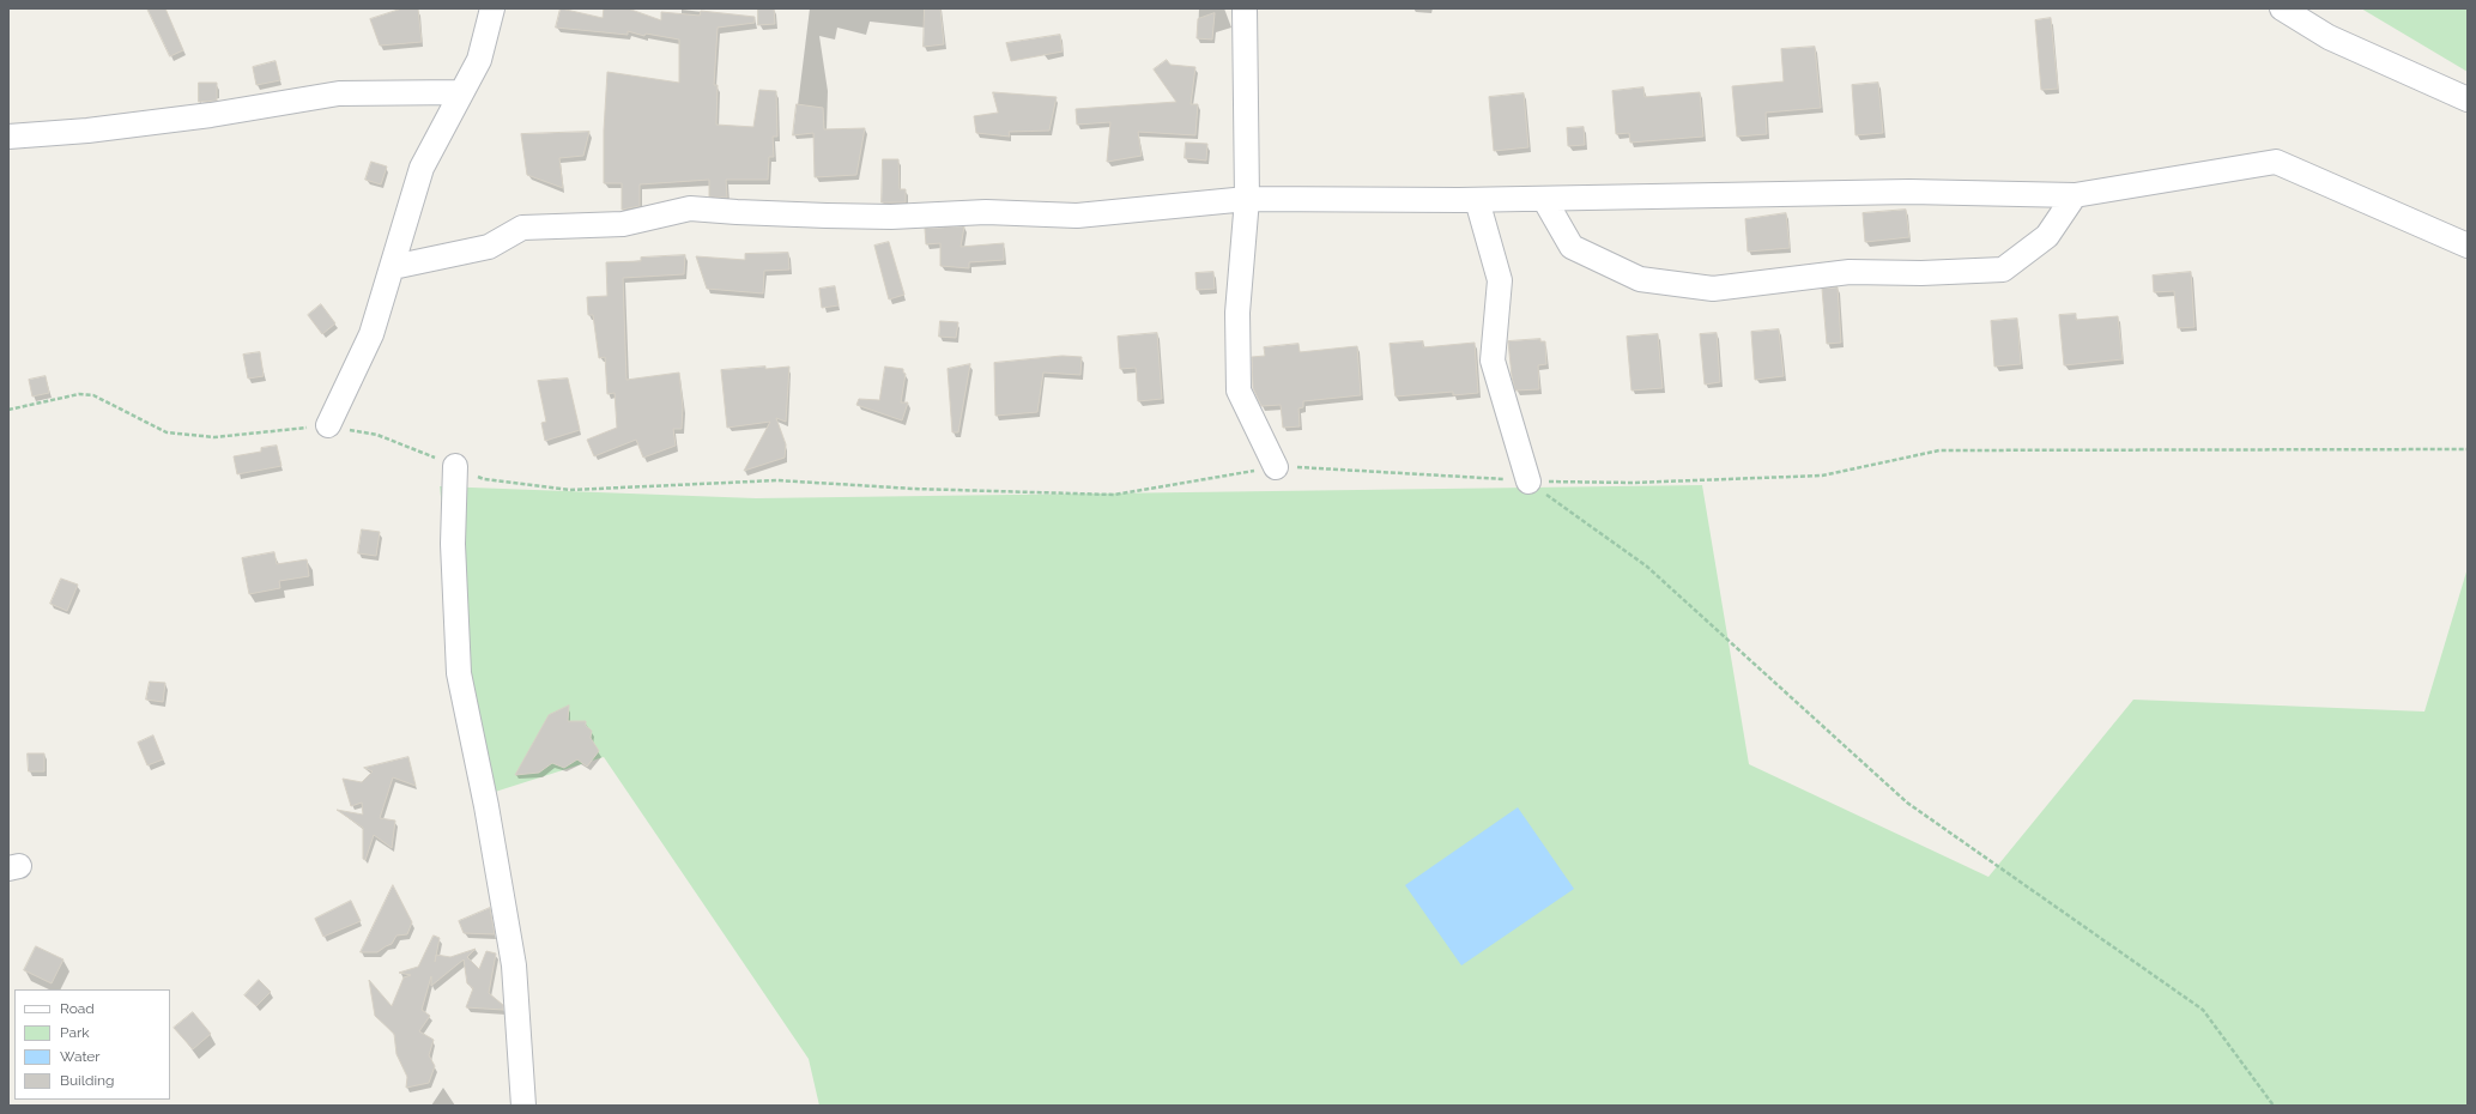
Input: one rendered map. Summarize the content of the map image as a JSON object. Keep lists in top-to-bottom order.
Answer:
{
  "legend": [
    "Road",
    "Park",
    "Water",
    "Building"
  ]
}
